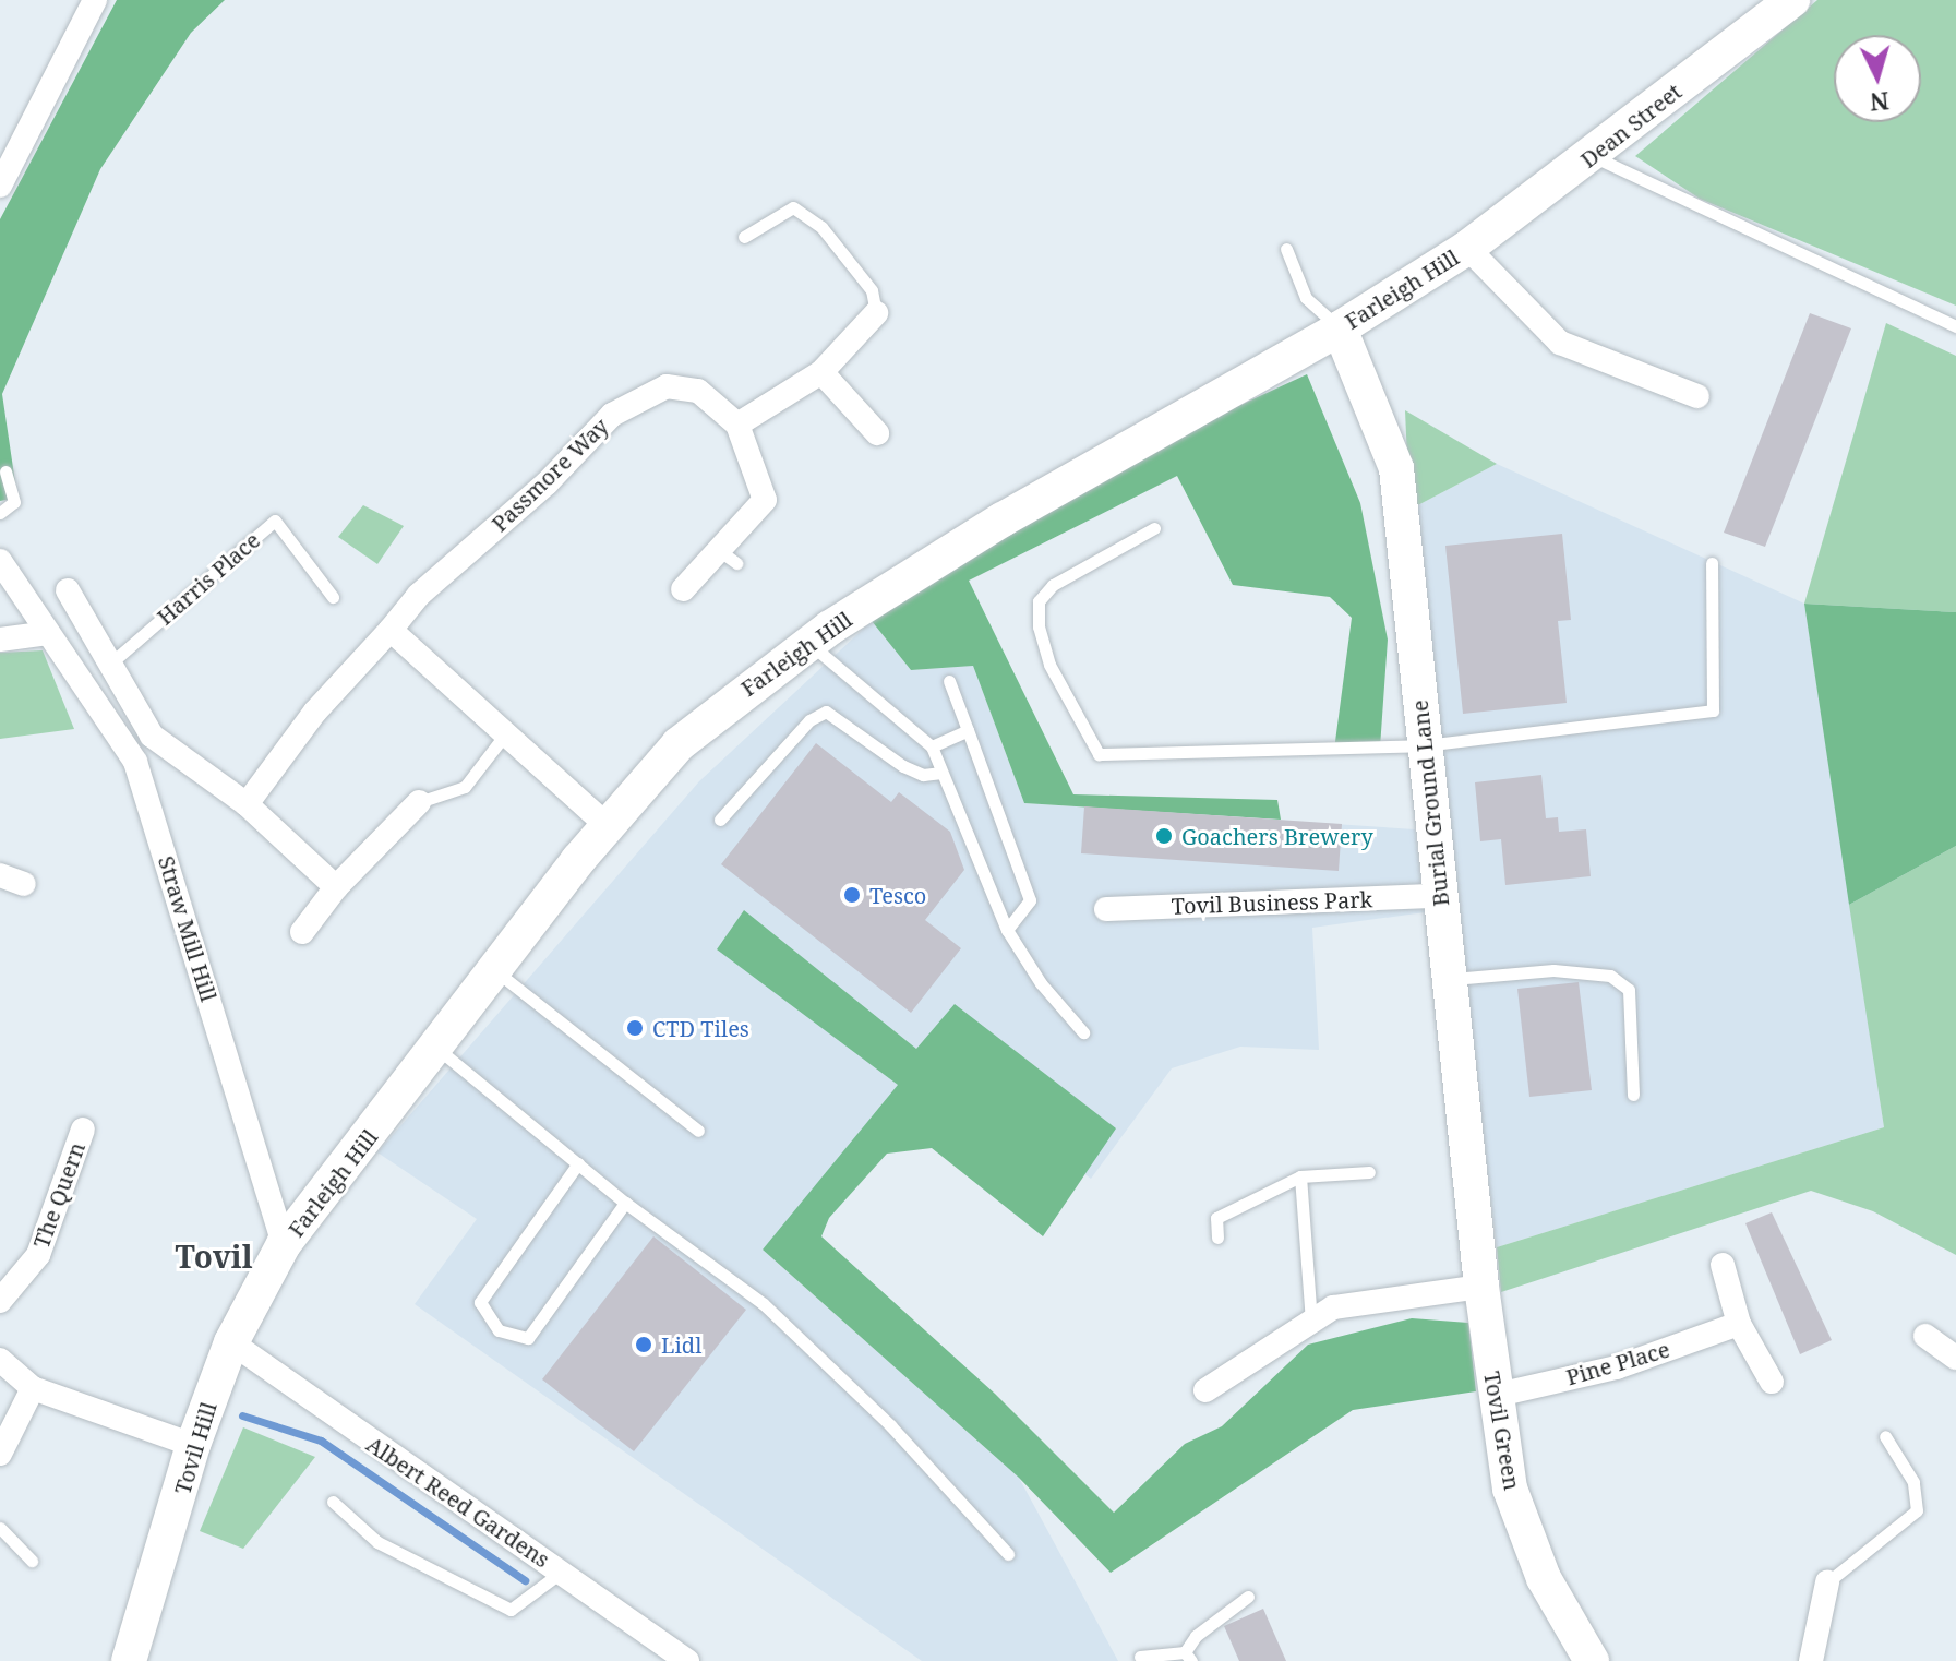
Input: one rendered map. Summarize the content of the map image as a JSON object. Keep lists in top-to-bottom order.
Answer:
{
  "streets": {
    "main road": [
      "Dean Street",
      "Farleigh Hill",
      "Burial Ground Lane",
      "Tovil Green",
      "Tovil Hill"
    ],
    "street": [
      "Passmore Way",
      "Tovil Business Park",
      "Straw Mill Hill",
      "The Quern",
      "Pine Place",
      "Albert Reed Gardens"
    ],
    "lane": ["Harris Place"]
  },
  "crossings": [
    ["Dean Street", "Farleigh Hill"],
    ["Farleigh Hill", "Burial Ground Lane"],
    ["Farleigh Hill", "Straw Mill Hill"],
    ["Farleigh Hill", "Tovil Hill"],
    ["Burial Ground Lane", "Tovil Business Park"],
    ["Burial Ground Lane", "Tovil Green"],
    ["Straw Mill Hill", "Tovil Hill"],
    ["Pine Place", "Tovil Green"],
    ["Tovil Hill", "Albert Reed Gardens"]
  ],
  "districts": ["Tovil"],
  "places": [
    "Goachers Brewery",
    "Tesco",
    "CTD Tiles",
    "Lidl"
  ],
  "north": "bottom"
}
